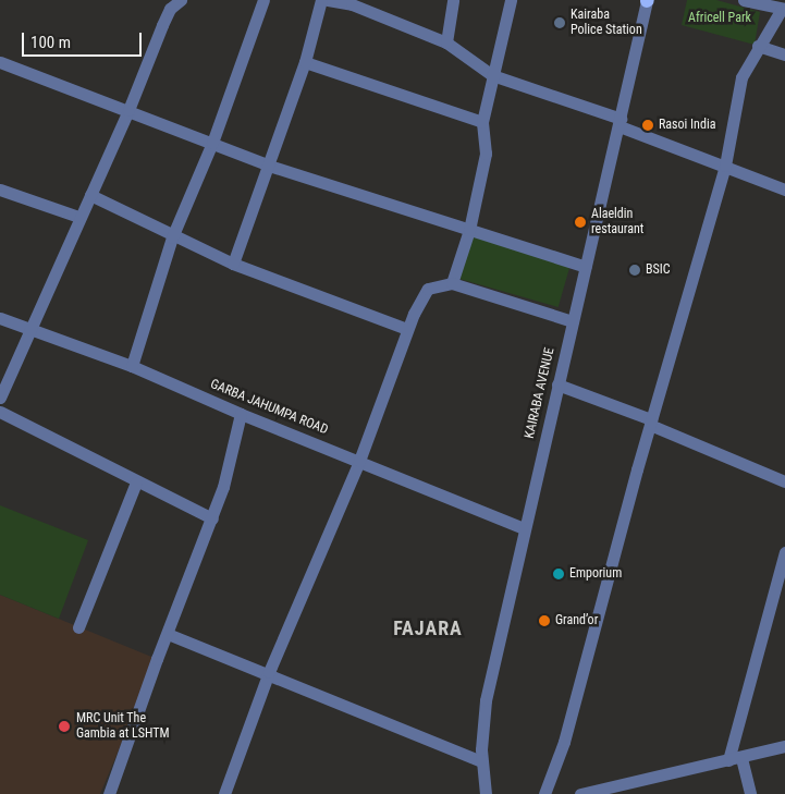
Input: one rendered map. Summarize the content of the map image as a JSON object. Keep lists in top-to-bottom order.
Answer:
{
  "streets": {
    "street": ["KAIRABA AVENUE", "GARBA JAHUMPA ROAD"]
  },
  "crossings": [
    ["KAIRABA AVENUE", "GARBA JAHUMPA ROAD"]
  ],
  "districts": ["FAJARA"],
  "parks": ["Africell Park"],
  "places": [
    "Kairaba Police Station",
    "Rasoi India",
    "Alaeldin restaurant",
    "BSIC",
    "Emporium",
    "Grand’or",
    "MRC Unit The Gambia at LSHTM"
  ],
  "scale_bar": "100 m"
}
